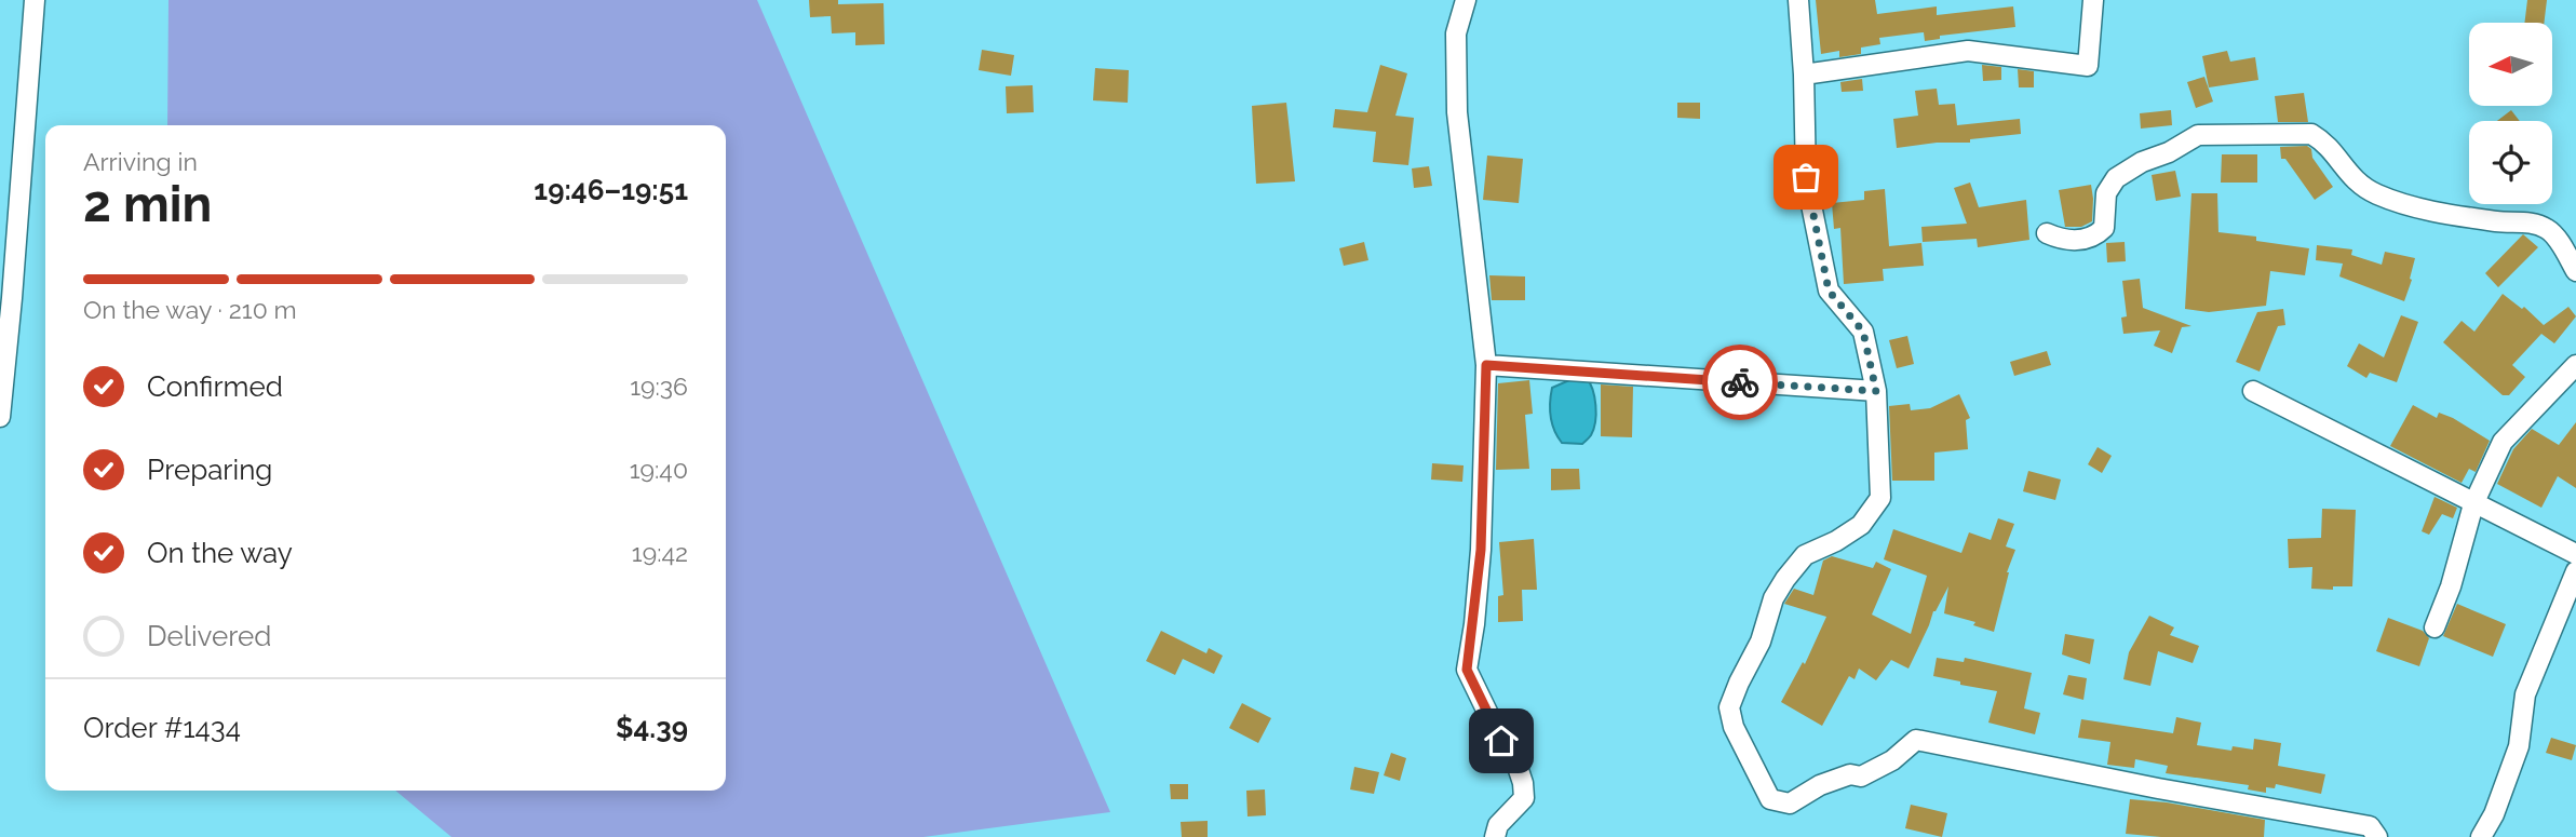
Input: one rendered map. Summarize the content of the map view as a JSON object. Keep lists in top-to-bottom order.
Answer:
{
  "north": "left",
  "page": {
    "heading": ["2 min", "Arriving in", "19:46–19:51"],
    "panel": ["Order #1434", "$4.39"],
    "bar": "On the way · 210 m",
    "list": [
      ["Confirmed", "19:36"],
      ["Preparing", "19:40"],
      ["On the way", "19:42"],
      "Delivered"
    ]
  }
}
